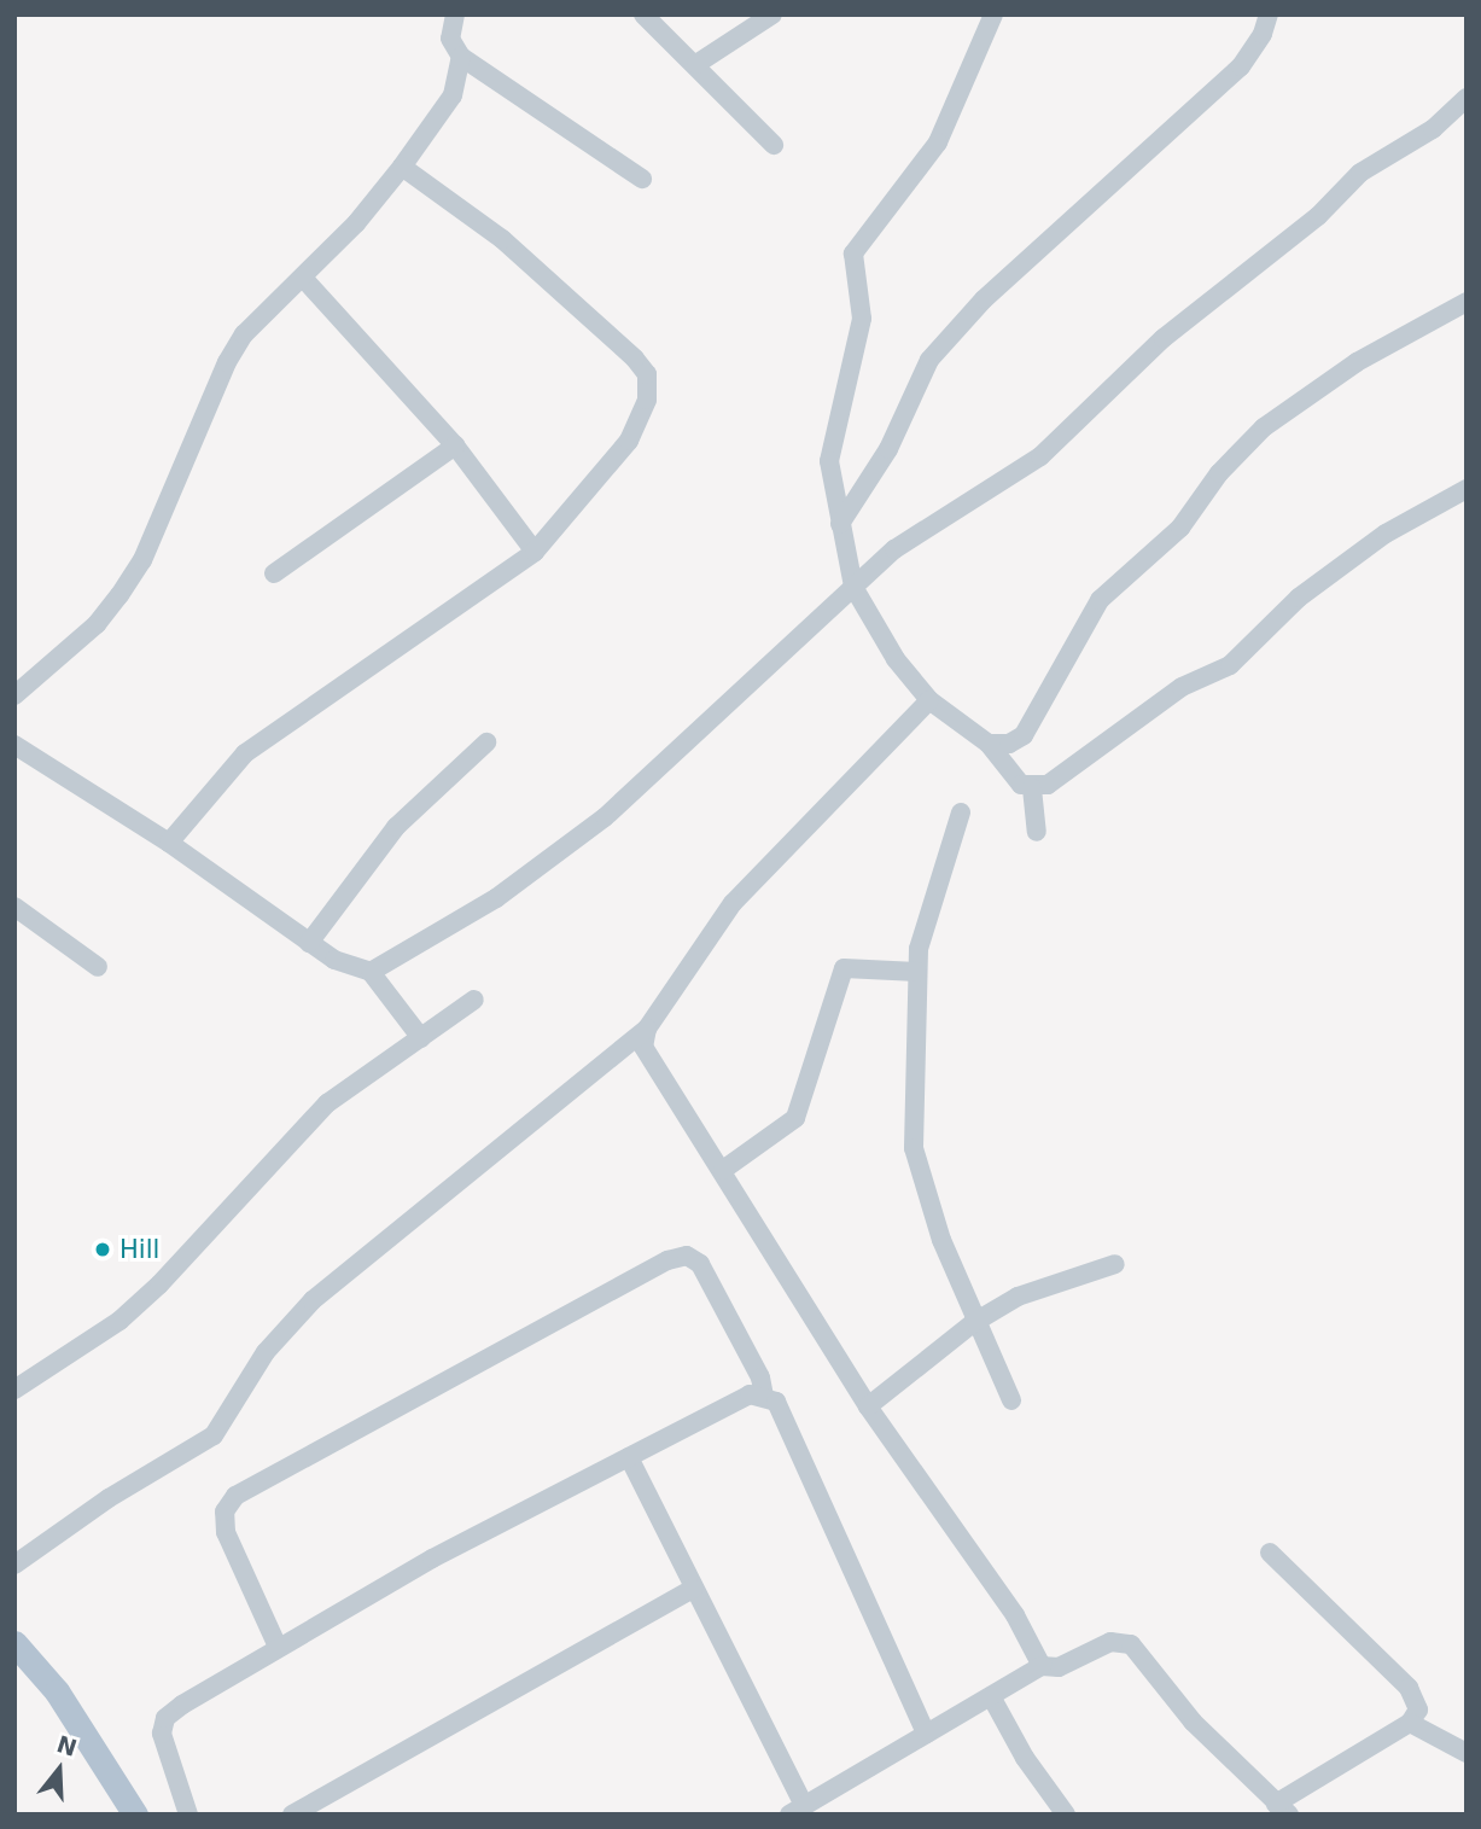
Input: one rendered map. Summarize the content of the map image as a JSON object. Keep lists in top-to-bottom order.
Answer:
{
  "places": ["Hill"],
  "north": "top"
}
